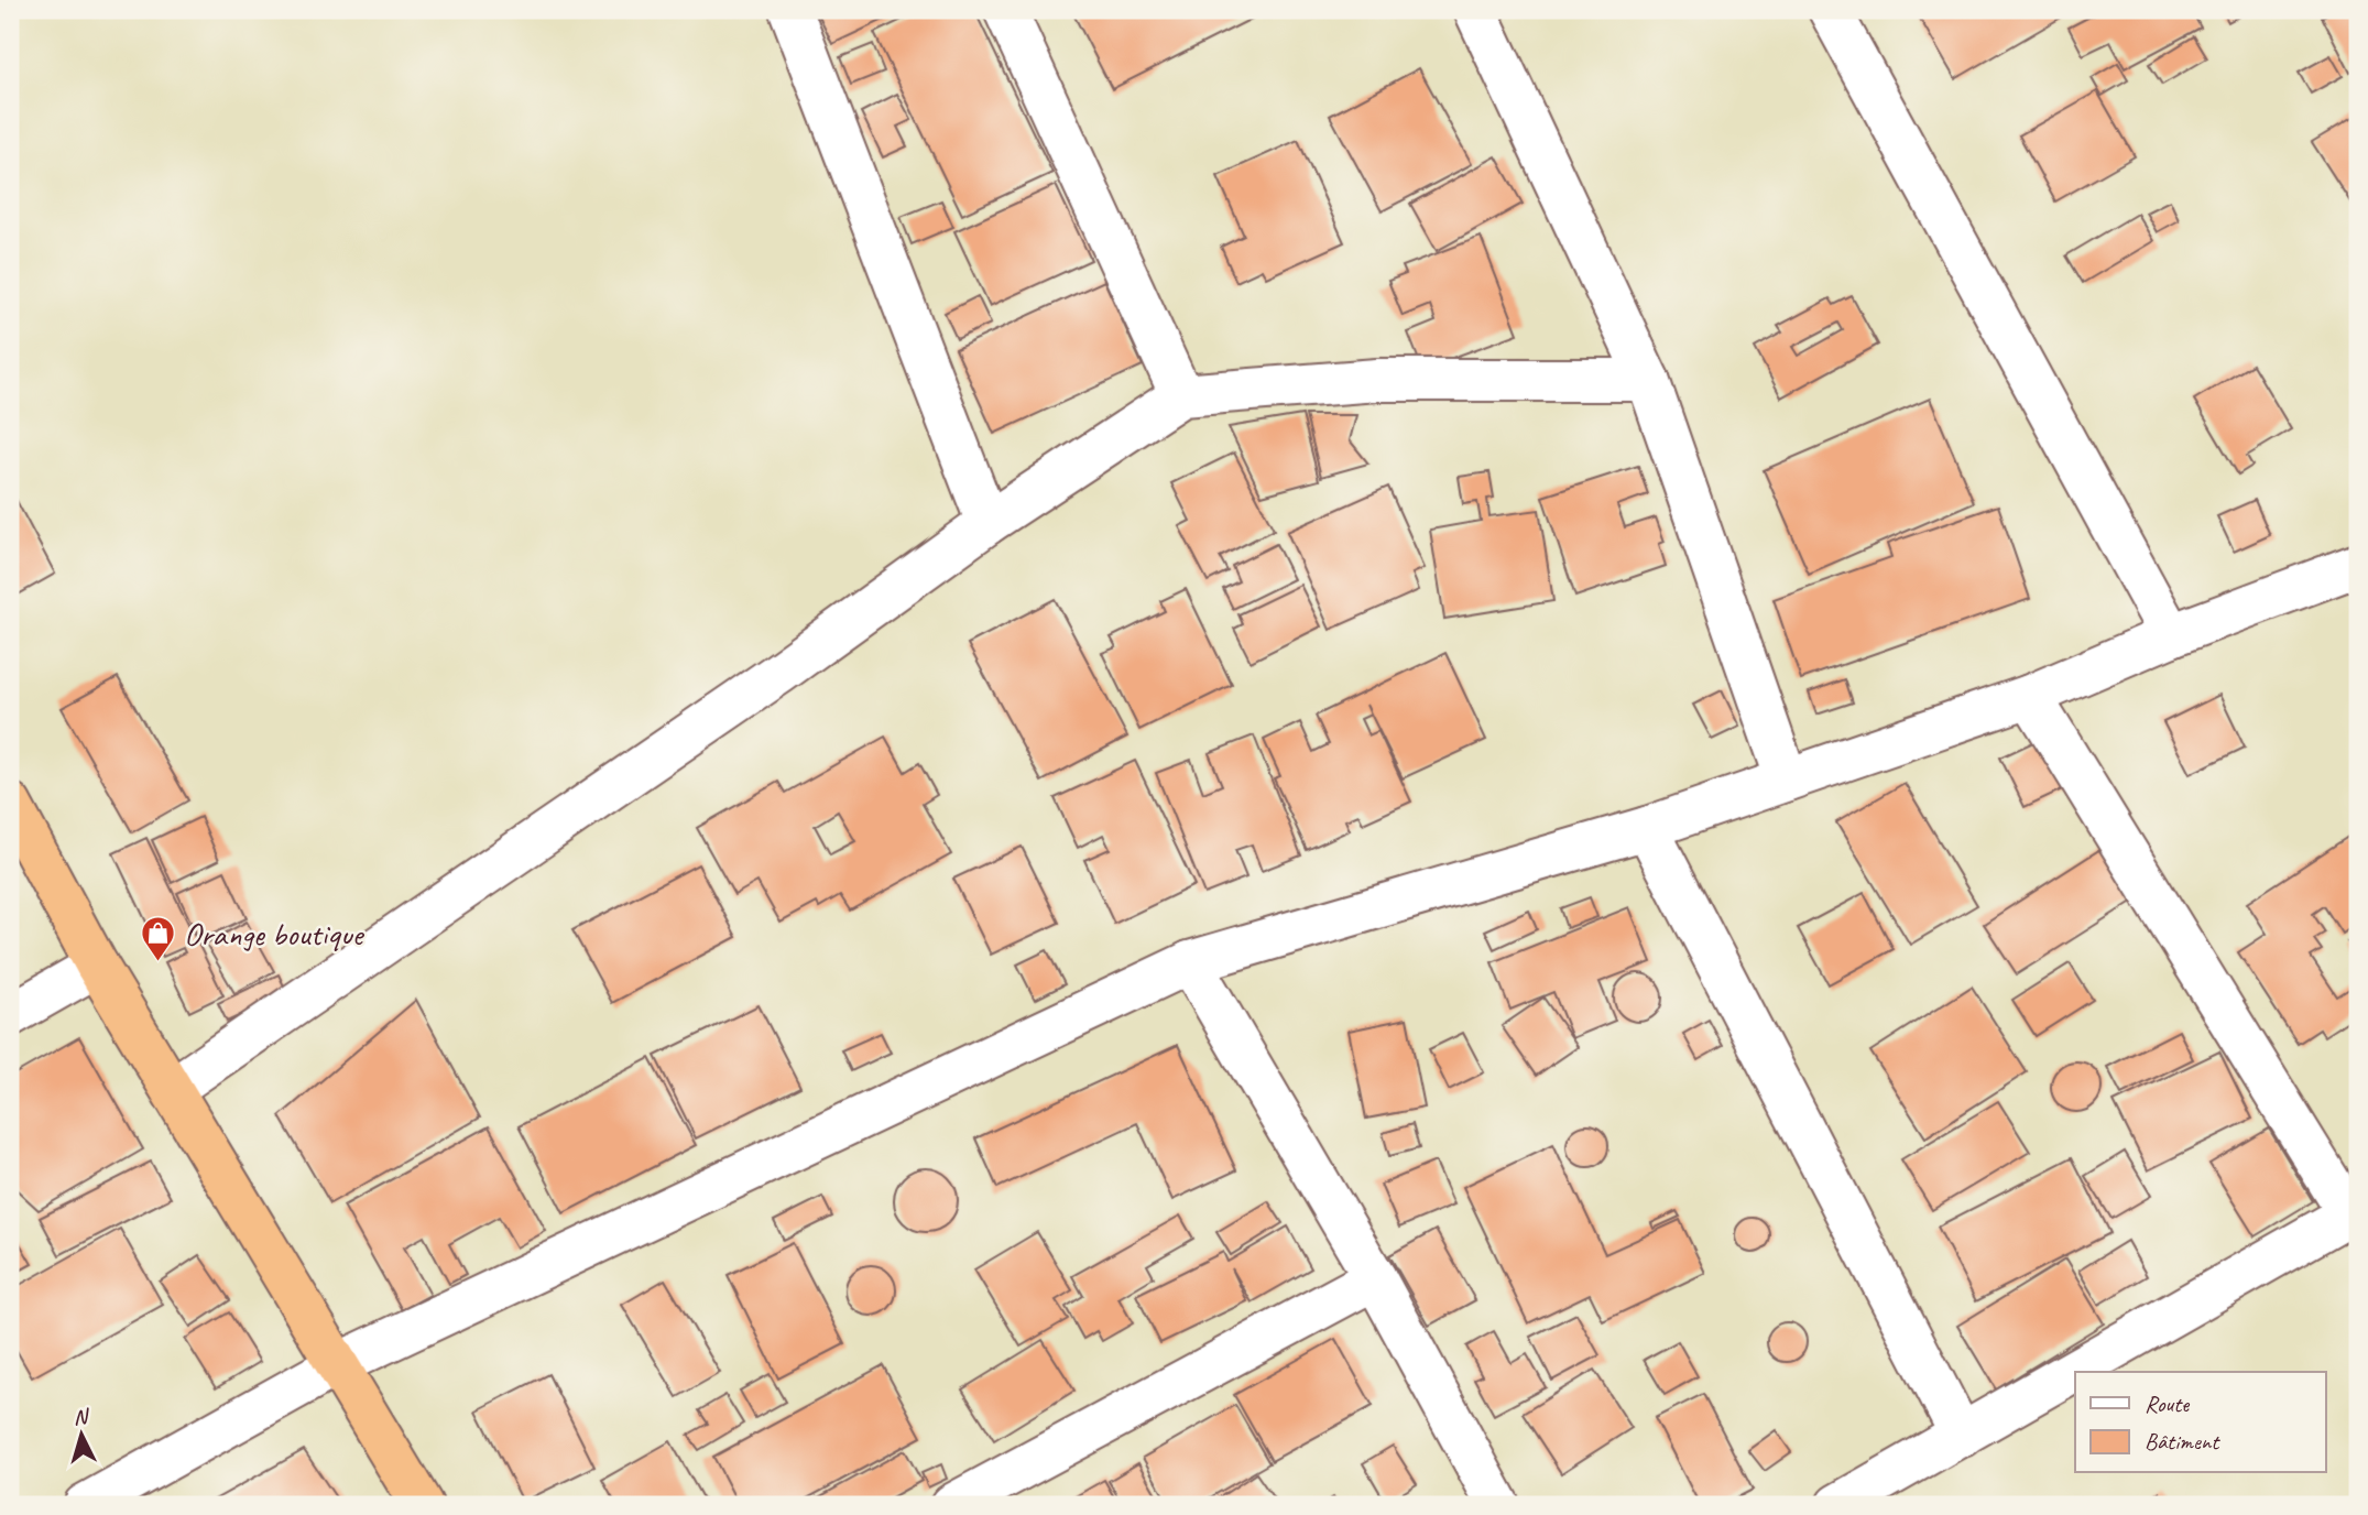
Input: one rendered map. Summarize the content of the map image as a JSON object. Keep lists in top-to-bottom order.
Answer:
{
  "places": {
    "shop": ["Orange boutique"]
  },
  "legend": ["Route", "Bâtiment"],
  "north": "top"
}
